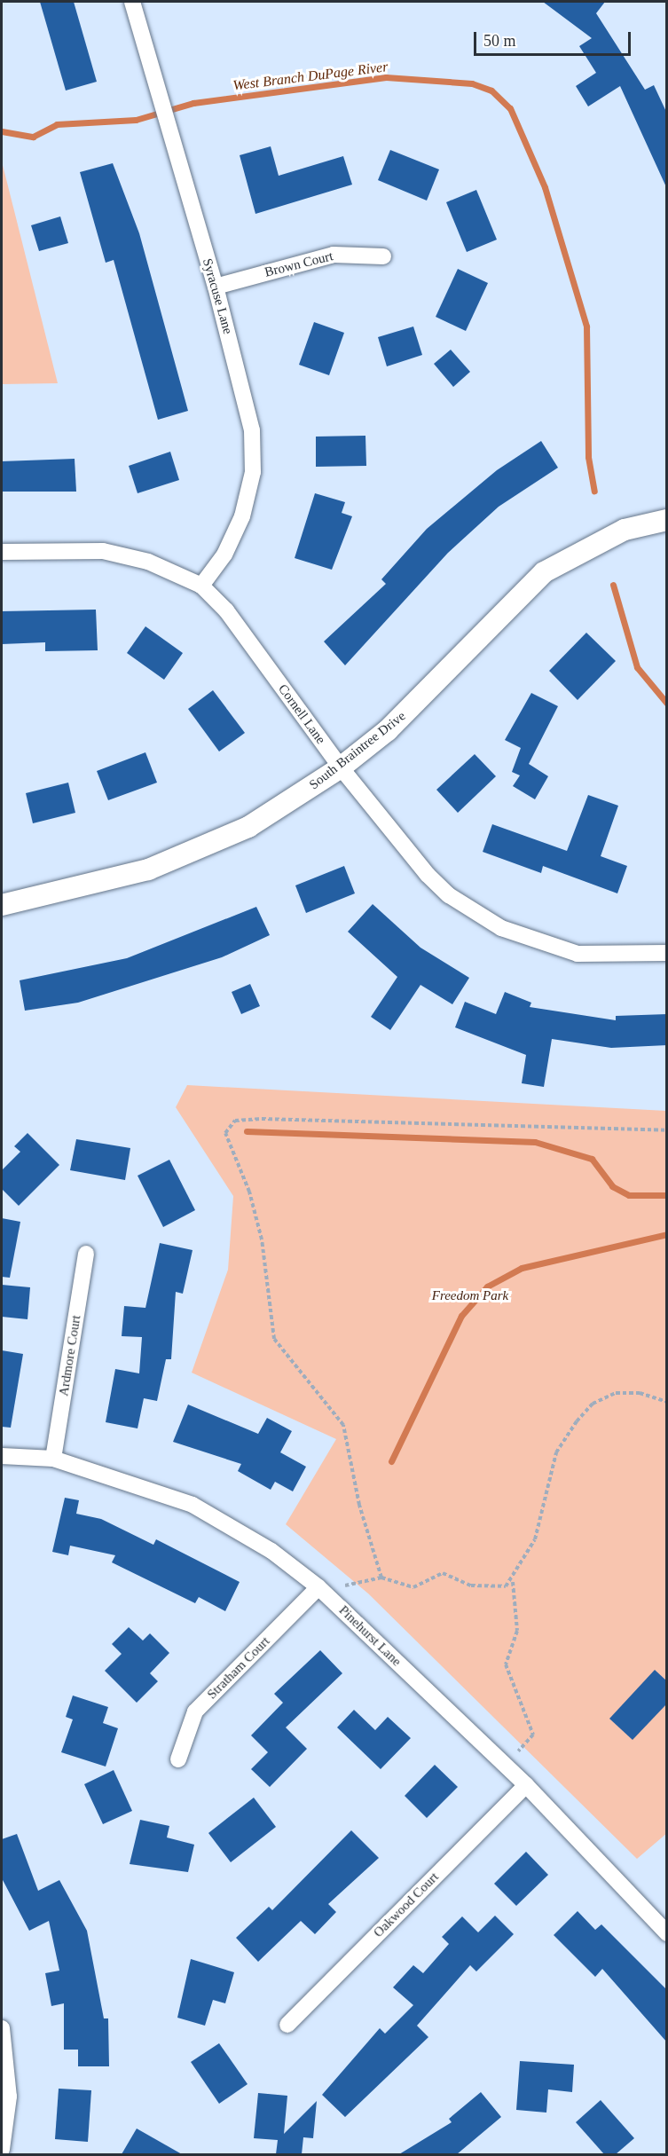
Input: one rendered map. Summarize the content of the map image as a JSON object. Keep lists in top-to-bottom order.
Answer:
{
  "streets": {
    "street": [
      "Brown Court",
      "Syracuse Lane",
      "Cornell Lane",
      "South Braintree Drive",
      "Ardmore Court",
      "Pinehurst Lane",
      "Stratham Court",
      "Oakwood Court"
    ]
  },
  "crossings": [
    ["Brown Court", "Syracuse Lane"],
    ["Syracuse Lane", "Cornell Lane"],
    ["Cornell Lane", "South Braintree Drive"],
    ["Ardmore Court", "Pinehurst Lane"],
    ["Pinehurst Lane", "Stratham Court"],
    ["Pinehurst Lane", "Oakwood Court"]
  ],
  "water": ["West Branch DuPage River"],
  "parks": ["Freedom Park"],
  "scale_bar": "50 m"
}
